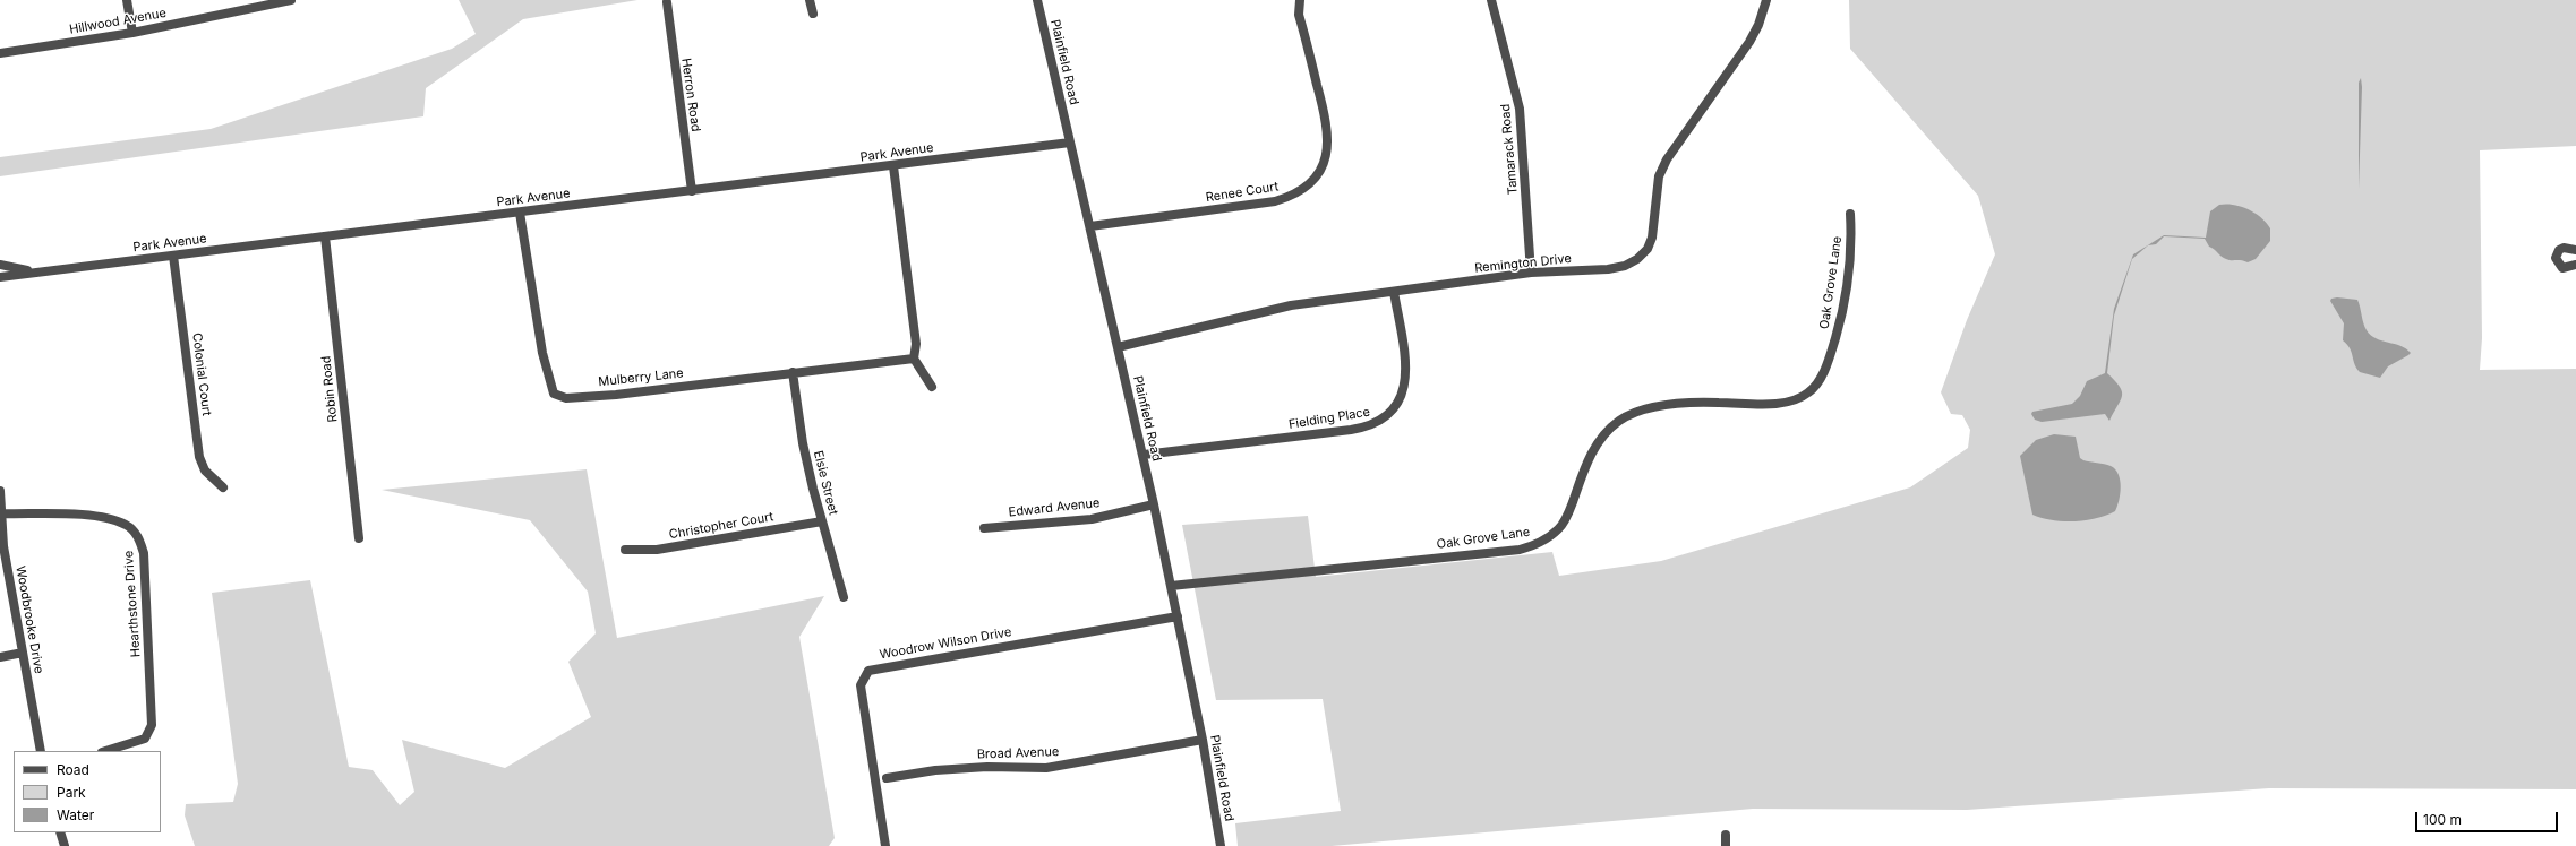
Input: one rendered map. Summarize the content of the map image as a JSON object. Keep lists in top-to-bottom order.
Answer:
{
  "streets": {
    "street": [
      "Hillwood Avenue",
      "Plainfield Road",
      "Herron Road",
      "Tamarack Road",
      "Park Avenue",
      "Renee Court",
      "Remington Drive",
      "Oak Grove Lane",
      "Colonial Court",
      "Mulberry Lane",
      "Robin Road",
      "Fielding Place",
      "Elsie Street",
      "Edward Avenue",
      "Christopher Court",
      "Hearthstone Drive",
      "Woodbrooke Drive",
      "Woodrow Wilson Drive",
      "Broad Avenue"
    ]
  },
  "crossings": [
    ["Plainfield Road", "Park Avenue"],
    ["Plainfield Road", "Renee Court"],
    ["Plainfield Road", "Remington Drive"],
    ["Plainfield Road", "Oak Grove Lane"],
    ["Plainfield Road", "Fielding Place"],
    ["Plainfield Road", "Edward Avenue"],
    ["Plainfield Road", "Woodrow Wilson Drive"],
    ["Plainfield Road", "Broad Avenue"],
    ["Herron Road", "Park Avenue"],
    ["Tamarack Road", "Remington Drive"],
    ["Park Avenue", "Colonial Court"],
    ["Park Avenue", "Mulberry Lane"],
    ["Park Avenue", "Robin Road"],
    ["Remington Drive", "Fielding Place"],
    ["Mulberry Lane", "Elsie Street"],
    ["Elsie Street", "Christopher Court"],
    ["Hearthstone Drive", "Woodbrooke Drive"]
  ],
  "legend": ["Road", "Park", "Water"],
  "scale_bar": "100 m"
}
